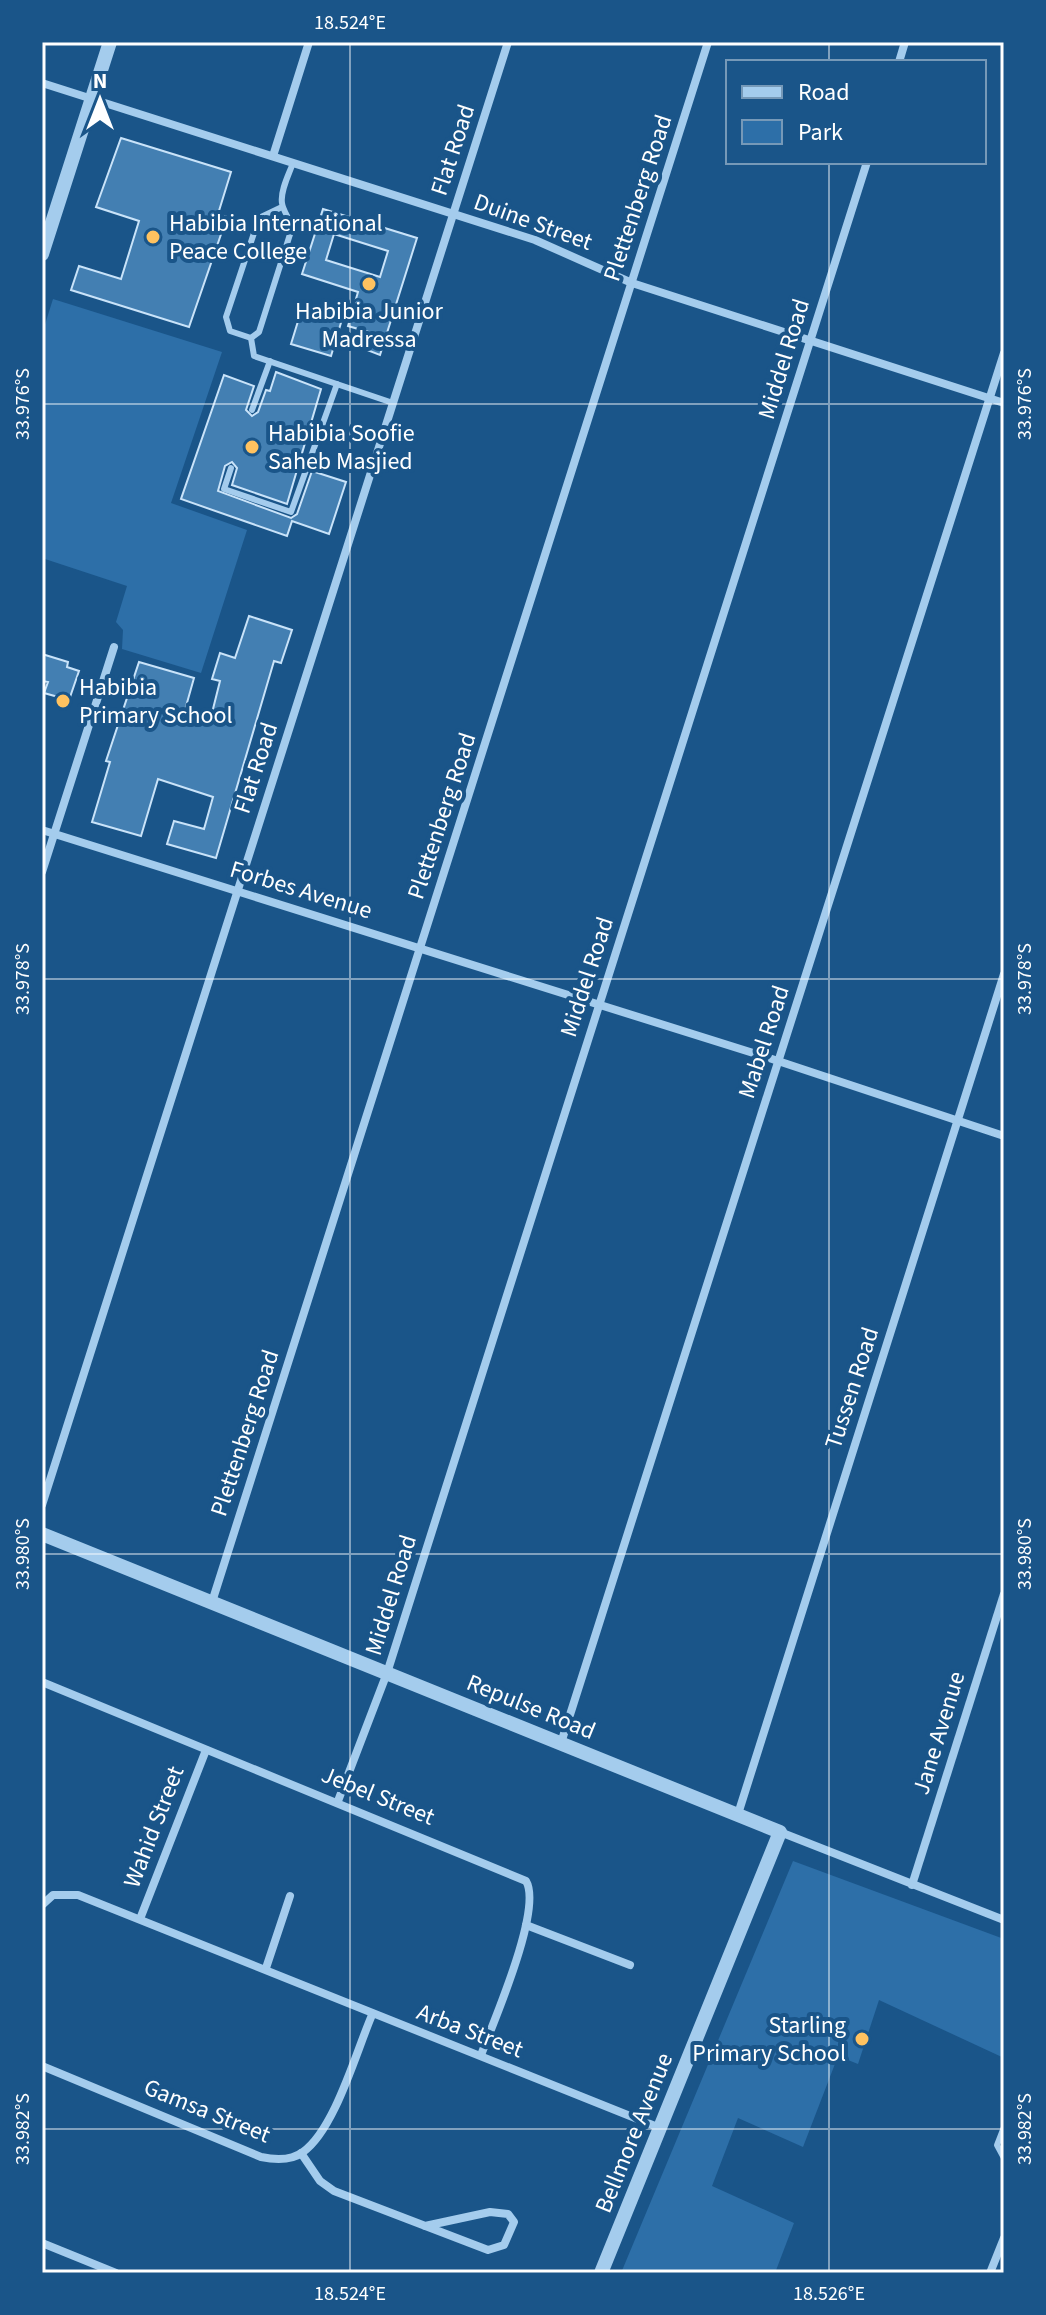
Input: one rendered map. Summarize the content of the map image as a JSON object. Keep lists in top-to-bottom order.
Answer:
{
  "streets": {
    "street": [
      "Flat Road",
      "Plettenberg Road",
      "Duine Street",
      "Middel Road",
      "Forbes Avenue",
      "Mabel Road",
      "Tussen Road",
      "Repulse Road",
      "Jane Avenue",
      "Jebel Street",
      "Wahid Street",
      "Arba Street",
      "Gamsa Street",
      "Bellmore Avenue"
    ]
  },
  "crossings": [
    ["Flat Road", "Duine Street"],
    ["Flat Road", "Forbes Avenue"],
    ["Plettenberg Road", "Duine Street"],
    ["Plettenberg Road", "Forbes Avenue"],
    ["Plettenberg Road", "Repulse Road"],
    ["Duine Street", "Middel Road"],
    ["Duine Street", "Mabel Road"],
    ["Middel Road", "Forbes Avenue"],
    ["Middel Road", "Repulse Road"],
    ["Middel Road", "Jebel Street"],
    ["Forbes Avenue", "Mabel Road"],
    ["Forbes Avenue", "Tussen Road"],
    ["Mabel Road", "Repulse Road"],
    ["Tussen Road", "Repulse Road"],
    ["Repulse Road", "Jane Avenue"],
    ["Repulse Road", "Bellmore Avenue"],
    ["Jebel Street", "Wahid Street"],
    ["Jebel Street", "Arba Street"],
    ["Wahid Street", "Arba Street"],
    ["Arba Street", "Bellmore Avenue"]
  ],
  "places": [
    "Habibia International Peace College",
    "Habibia Junior Madressa",
    "Habibia Soofie Saheb Masjied",
    "Habibia Primary School",
    "Starling Primary School"
  ],
  "legend": ["Road", "Park"],
  "north": "top",
  "coordinates": [
    "18.524°E",
    "33.976°S",
    "33.978°S",
    "33.980°S",
    "33.982°S",
    "18.526°E"
  ]
}
